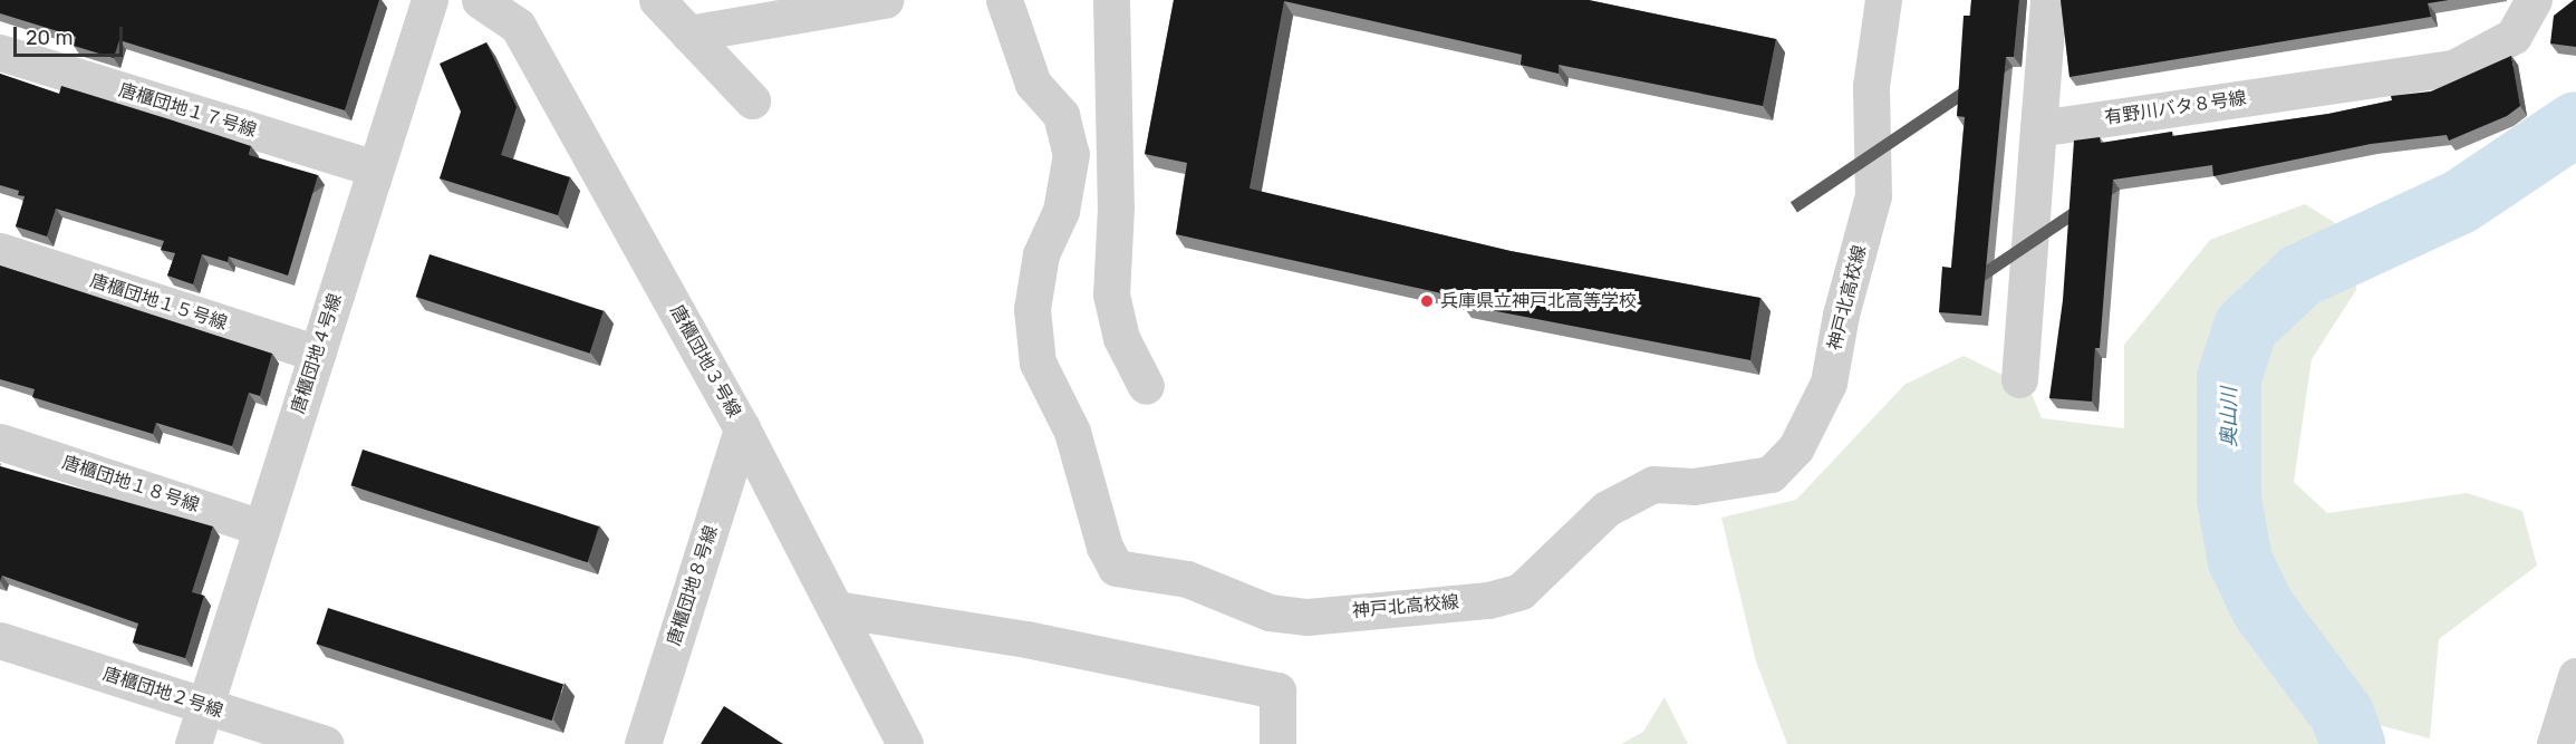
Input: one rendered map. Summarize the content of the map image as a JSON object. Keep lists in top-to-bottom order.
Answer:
{
  "streets": {
    "street": [
      "有野川バタ８号線",
      "唐櫃団地１７号線",
      "神戸北高校線",
      "唐櫃団地１５号線",
      "唐櫃団地４号線",
      "唐櫃団地３号線",
      "唐櫃団地１８号線",
      "唐櫃団地８号線",
      "唐櫃団地２号線"
    ]
  },
  "crossings": [
    ["唐櫃団地１７号線", "唐櫃団地４号線"],
    ["唐櫃団地１５号線", "唐櫃団地４号線"],
    ["唐櫃団地４号線", "唐櫃団地１８号線"],
    ["唐櫃団地４号線", "唐櫃団地２号線"],
    ["唐櫃団地３号線", "唐櫃団地８号線"]
  ],
  "water": ["奥山川"],
  "places": ["兵庫県立神戸北高等学校"],
  "scale_bar": "20 m"
}
